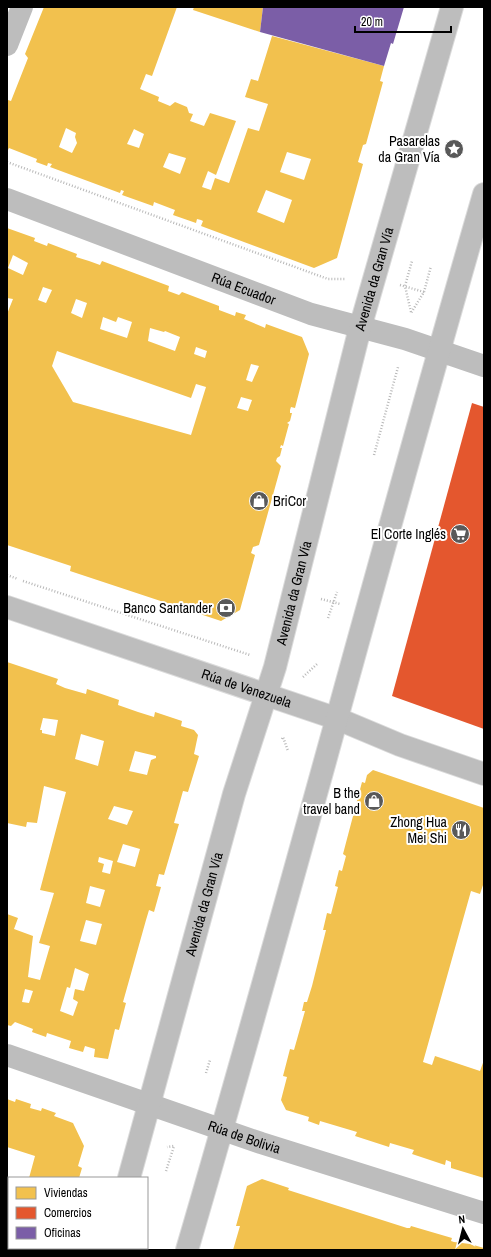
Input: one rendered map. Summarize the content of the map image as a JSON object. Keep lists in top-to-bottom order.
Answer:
{
  "streets": {
    "main road": [
      "Avenida da Gran Vía",
      "Rúa Ecuador",
      "Rúa de Venezuela",
      "Rúa de Bolivia"
    ]
  },
  "crossings": [
    ["Avenida da Gran Vía", "Rúa Ecuador"],
    ["Avenida da Gran Vía", "Rúa de Venezuela"],
    ["Avenida da Gran Vía", "Rúa de Bolivia"]
  ],
  "places": {
    "place": ["Pasarelas da Gran Vía"],
    "shop": ["BriCor", "B the travel band"],
    "supermarket": ["El Corte Inglés"],
    "bank": ["Banco Santander"],
    "restaurant": ["Zhong Hua Mei Shi"]
  },
  "legend": ["Viviendas", "Comercios", "Oficinas"],
  "scale_bar": "20 m",
  "north": "top"
}
